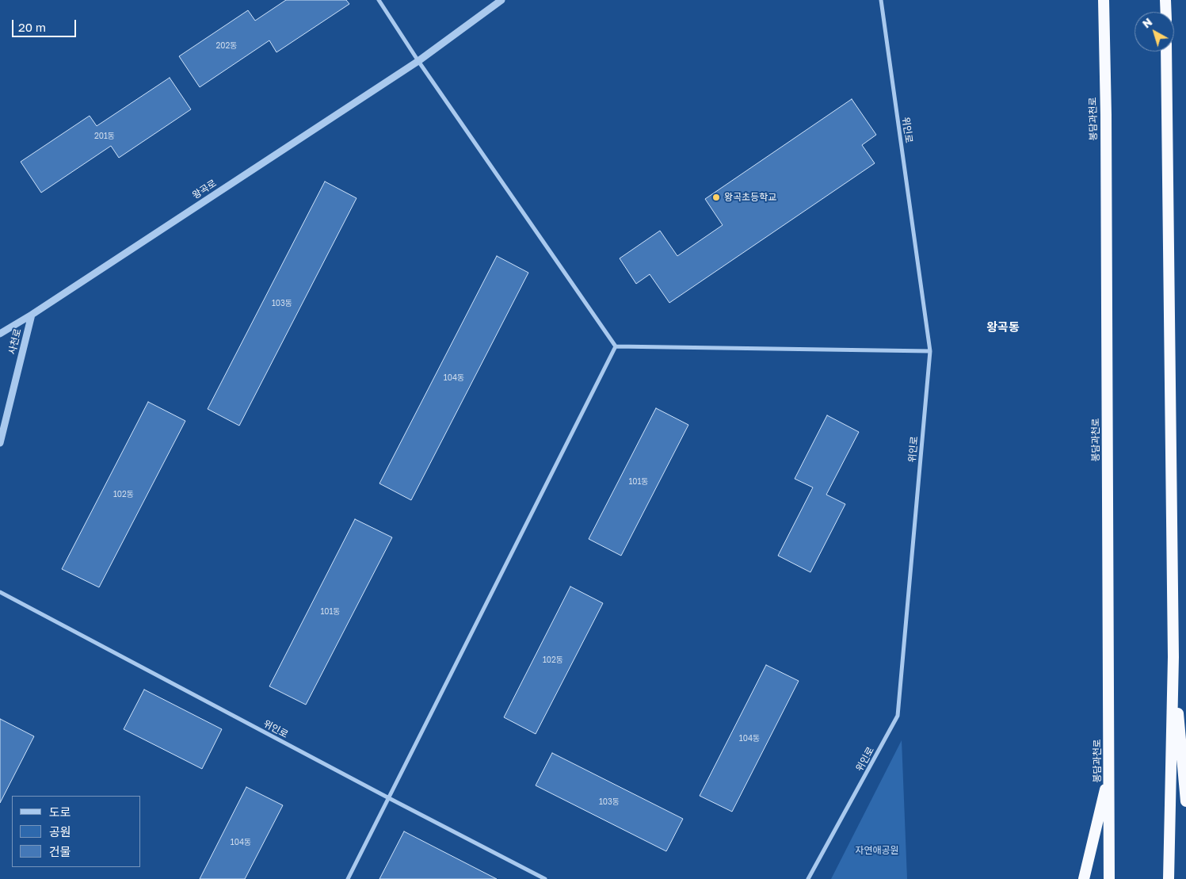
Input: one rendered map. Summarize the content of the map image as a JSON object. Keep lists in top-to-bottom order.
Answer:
{
  "streets": {
    "highway": ["봉담과천로"],
    "street": ["위인로", "왕곡로", "사천로"]
  },
  "crossings": [
    ["왕곡로", "사천로"]
  ],
  "districts": ["왕곡동"],
  "parks": ["자연애공원"],
  "places": ["왕곡초등학교"],
  "house_numbers": [
    "202동",
    "201동",
    "103동",
    "104동",
    "101동",
    "102동",
    "101동",
    "102동",
    "104동",
    "103동",
    "104동"
  ],
  "legend": ["도로", "공원", "건물"],
  "scale_bar": "20 m",
  "north": "top left"
}
